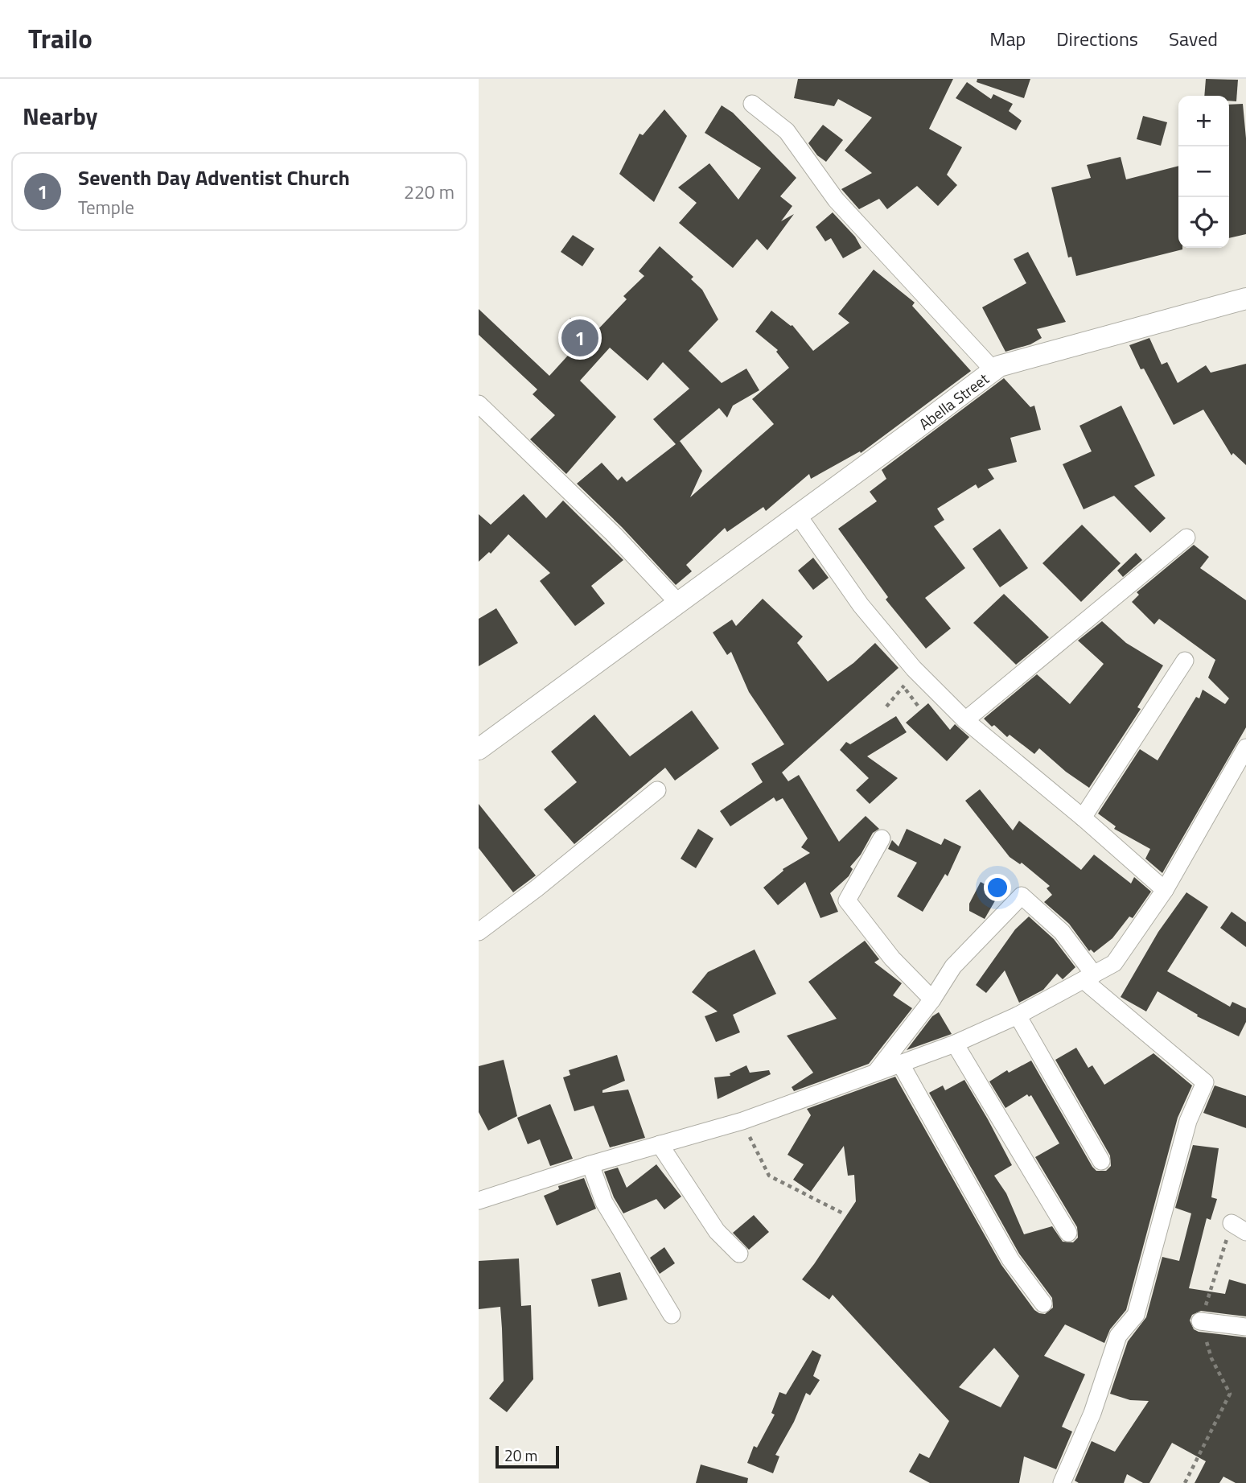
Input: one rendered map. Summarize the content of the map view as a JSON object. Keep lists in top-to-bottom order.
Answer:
{
  "streets": {
    "street": ["Abella Street"]
  },
  "scale_bar": "20 m",
  "page": {
    "header": "Trailo",
    "nav": ["Map", "Directions", "Saved"],
    "heading": "Nearby",
    "map_buttons": ["+", "−"],
    "list": [
      {
        "mark": "1",
        "name": "Seventh Day Adventist Church",
        "note": "Temple",
        "value": "220 m"
      }
    ],
    "pins": "1",
    "scale": "20 m"
  }
}
